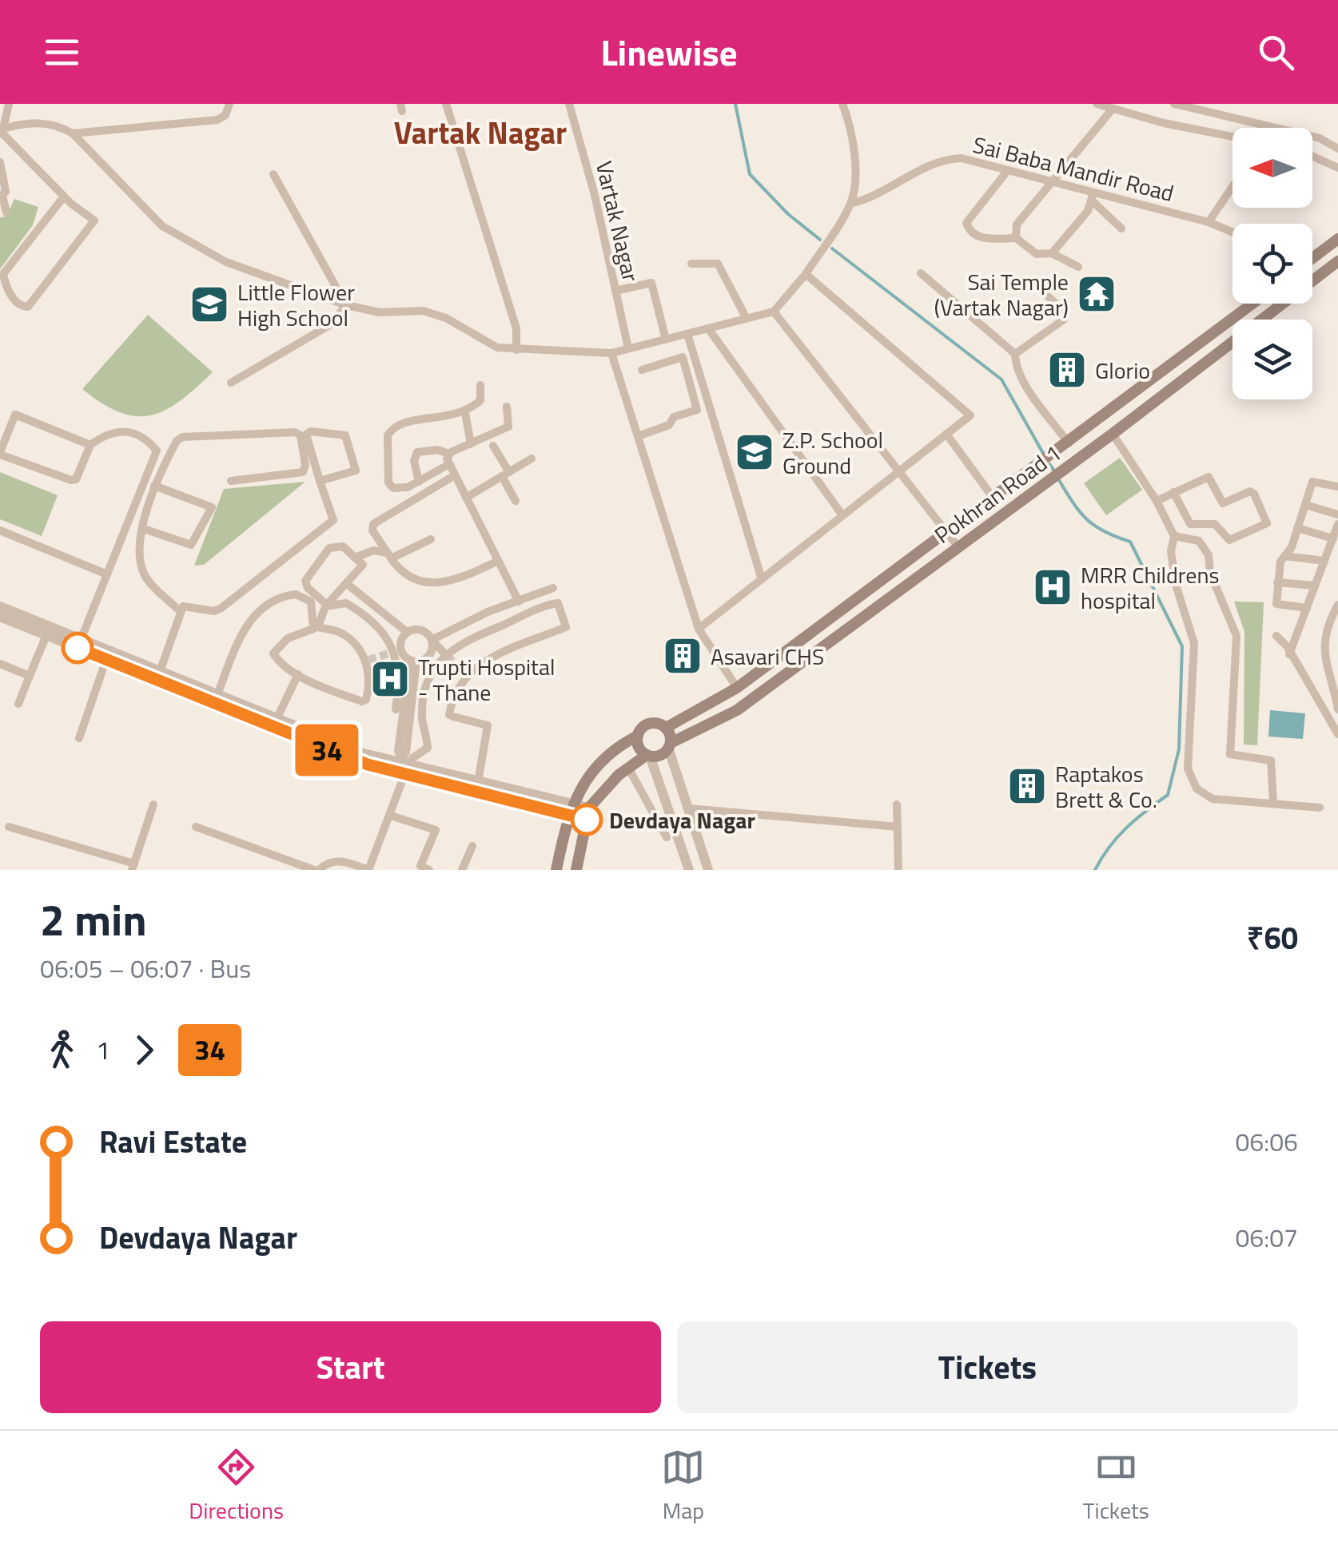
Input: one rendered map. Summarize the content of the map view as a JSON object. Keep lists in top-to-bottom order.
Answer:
{
  "streets": {
    "main road": ["Pokhran Road 1"],
    "street": ["Sai Baba Mandir Road", "Vartak Nagar"]
  },
  "districts": ["Vartak Nagar"],
  "places": {
    "temple": ["Sai Temple (Vartak Nagar)"],
    "school or university": ["Little Flower High School", "Z.P. School Ground"],
    "building": ["Glorio", "Asavari CHS", "Raptakos Brett & Co."],
    "hospital": ["MRR Childrens hospital", "Trupti Hospital - Thane"],
    "other": ["Devdaya Nagar"]
  },
  "lines": ["bus line 34"],
  "north": "left",
  "page": {
    "header": "Linewise",
    "on_map": "34",
    "heading": ["2 min", "06:05 – 06:07 · Bus", "₹60"],
    "legs": ["1", "34"],
    "list": [
      {
        "name": "Ravi Estate",
        "value": "06:06"
      },
      {
        "name": "Devdaya Nagar",
        "value": "06:07"
      }
    ],
    "buttons": ["Start", "Tickets"],
    "tabs": ["Directions", "Map", "Tickets"]
  }
}
